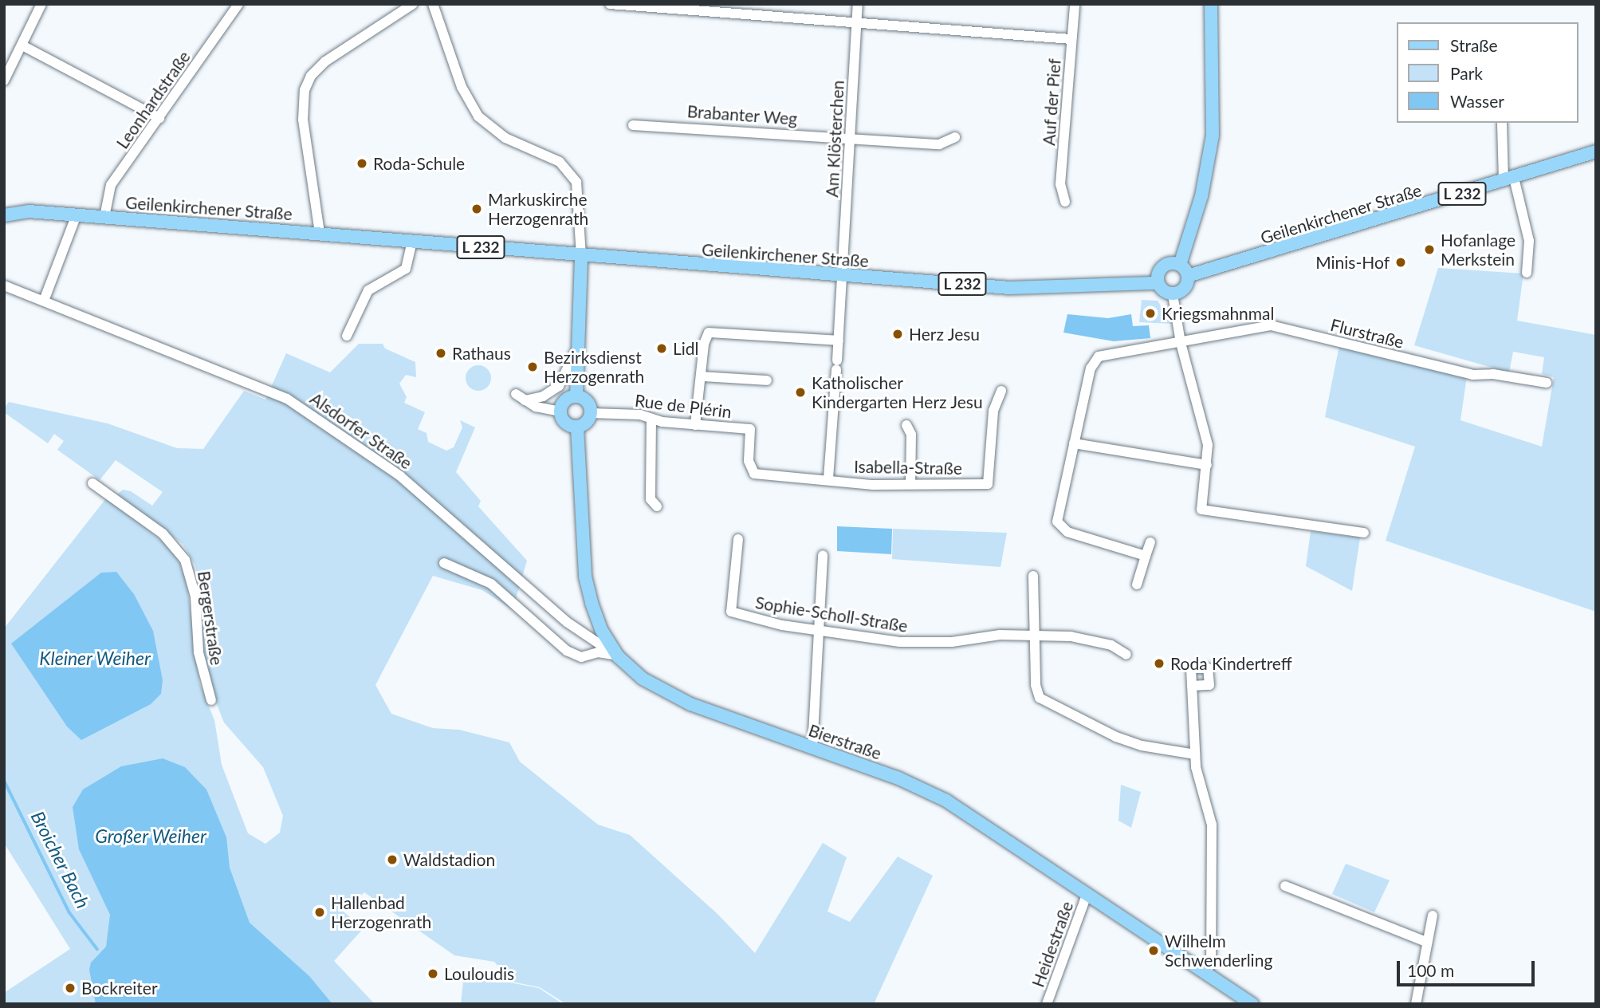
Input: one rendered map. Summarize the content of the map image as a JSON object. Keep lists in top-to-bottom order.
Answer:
{
  "streets": {
    "main road": ["L 232", "Geilenkirchener Straße", "Bierstraße"],
    "street": [
      "Leonhardstraße",
      "Auf der Pief",
      "Brabanter Weg",
      "Am Klösterchen",
      "Flurstraße",
      "Rue de Plérin",
      "Alsdorfer Straße",
      "Isabella-Straße",
      "Sophie-Scholl-Straße",
      "Bergerstraße",
      "Heidestraße"
    ]
  },
  "crossings": [
    ["Leonhardstraße", "Geilenkirchener Straße"],
    ["Brabanter Weg", "Am Klösterchen"],
    ["Am Klösterchen", "Geilenkirchener Straße"],
    ["Am Klösterchen", "Rue de Plérin"],
    ["Am Klösterchen", "Isabella-Straße"],
    ["Rue de Plérin", "Isabella-Straße"],
    ["Rue de Plérin", "Bierstraße"],
    ["Alsdorfer Straße", "Bierstraße"],
    ["Bierstraße", "Heidestraße"]
  ],
  "water": ["Kleiner Weiher", "Großer Weiher", "Broicher Bach"],
  "places": [
    "Roda-Schule",
    "Markuskirche Herzogenrath",
    "Hofanlage Merkstein",
    "Minis-Hof",
    "Kriegsmahnmal",
    "Herz Jesu",
    "Lidl",
    "Rathaus",
    "Bezirksdienst Herzogenrath",
    "Katholischer Kindergarten Herz Jesu",
    "Roda Kindertreff",
    "Waldstadion",
    "Hallenbad Herzogenrath",
    "Wilhelm Schwenderling",
    "Louloudis",
    "Bockreiter"
  ],
  "legend": ["Straße", "Park", "Wasser"],
  "scale_bar": "100 m"
}
